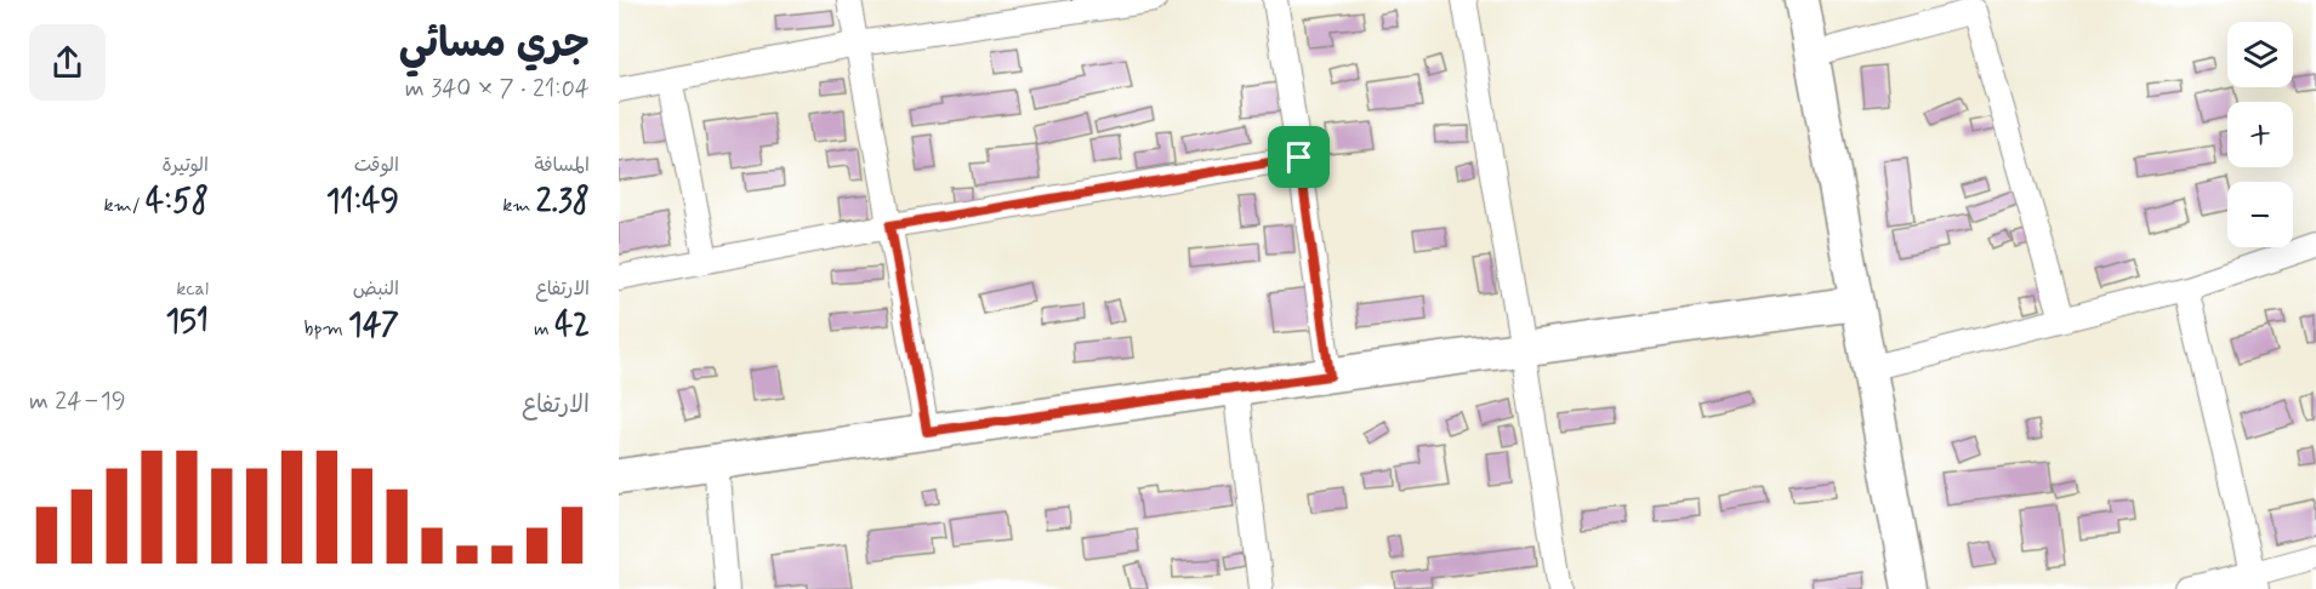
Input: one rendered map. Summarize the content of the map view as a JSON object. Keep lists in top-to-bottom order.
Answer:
{
  "page": {
    "heading": ["جري مسائي", "21:04 · 7 × 340 m"],
    "map_buttons": ["+", "−"],
    "stats": [
      ["المسافة", "2.38 km"],
      ["الوقت", "11:49"],
      ["الوتيرة", "4:58 /km"],
      ["الارتفاع", "42 m"],
      ["النبض", "147 bpm"],
      ["kcal", "151"]
    ],
    "chart": ["الارتفاع", "19–24 m"]
  }
}
